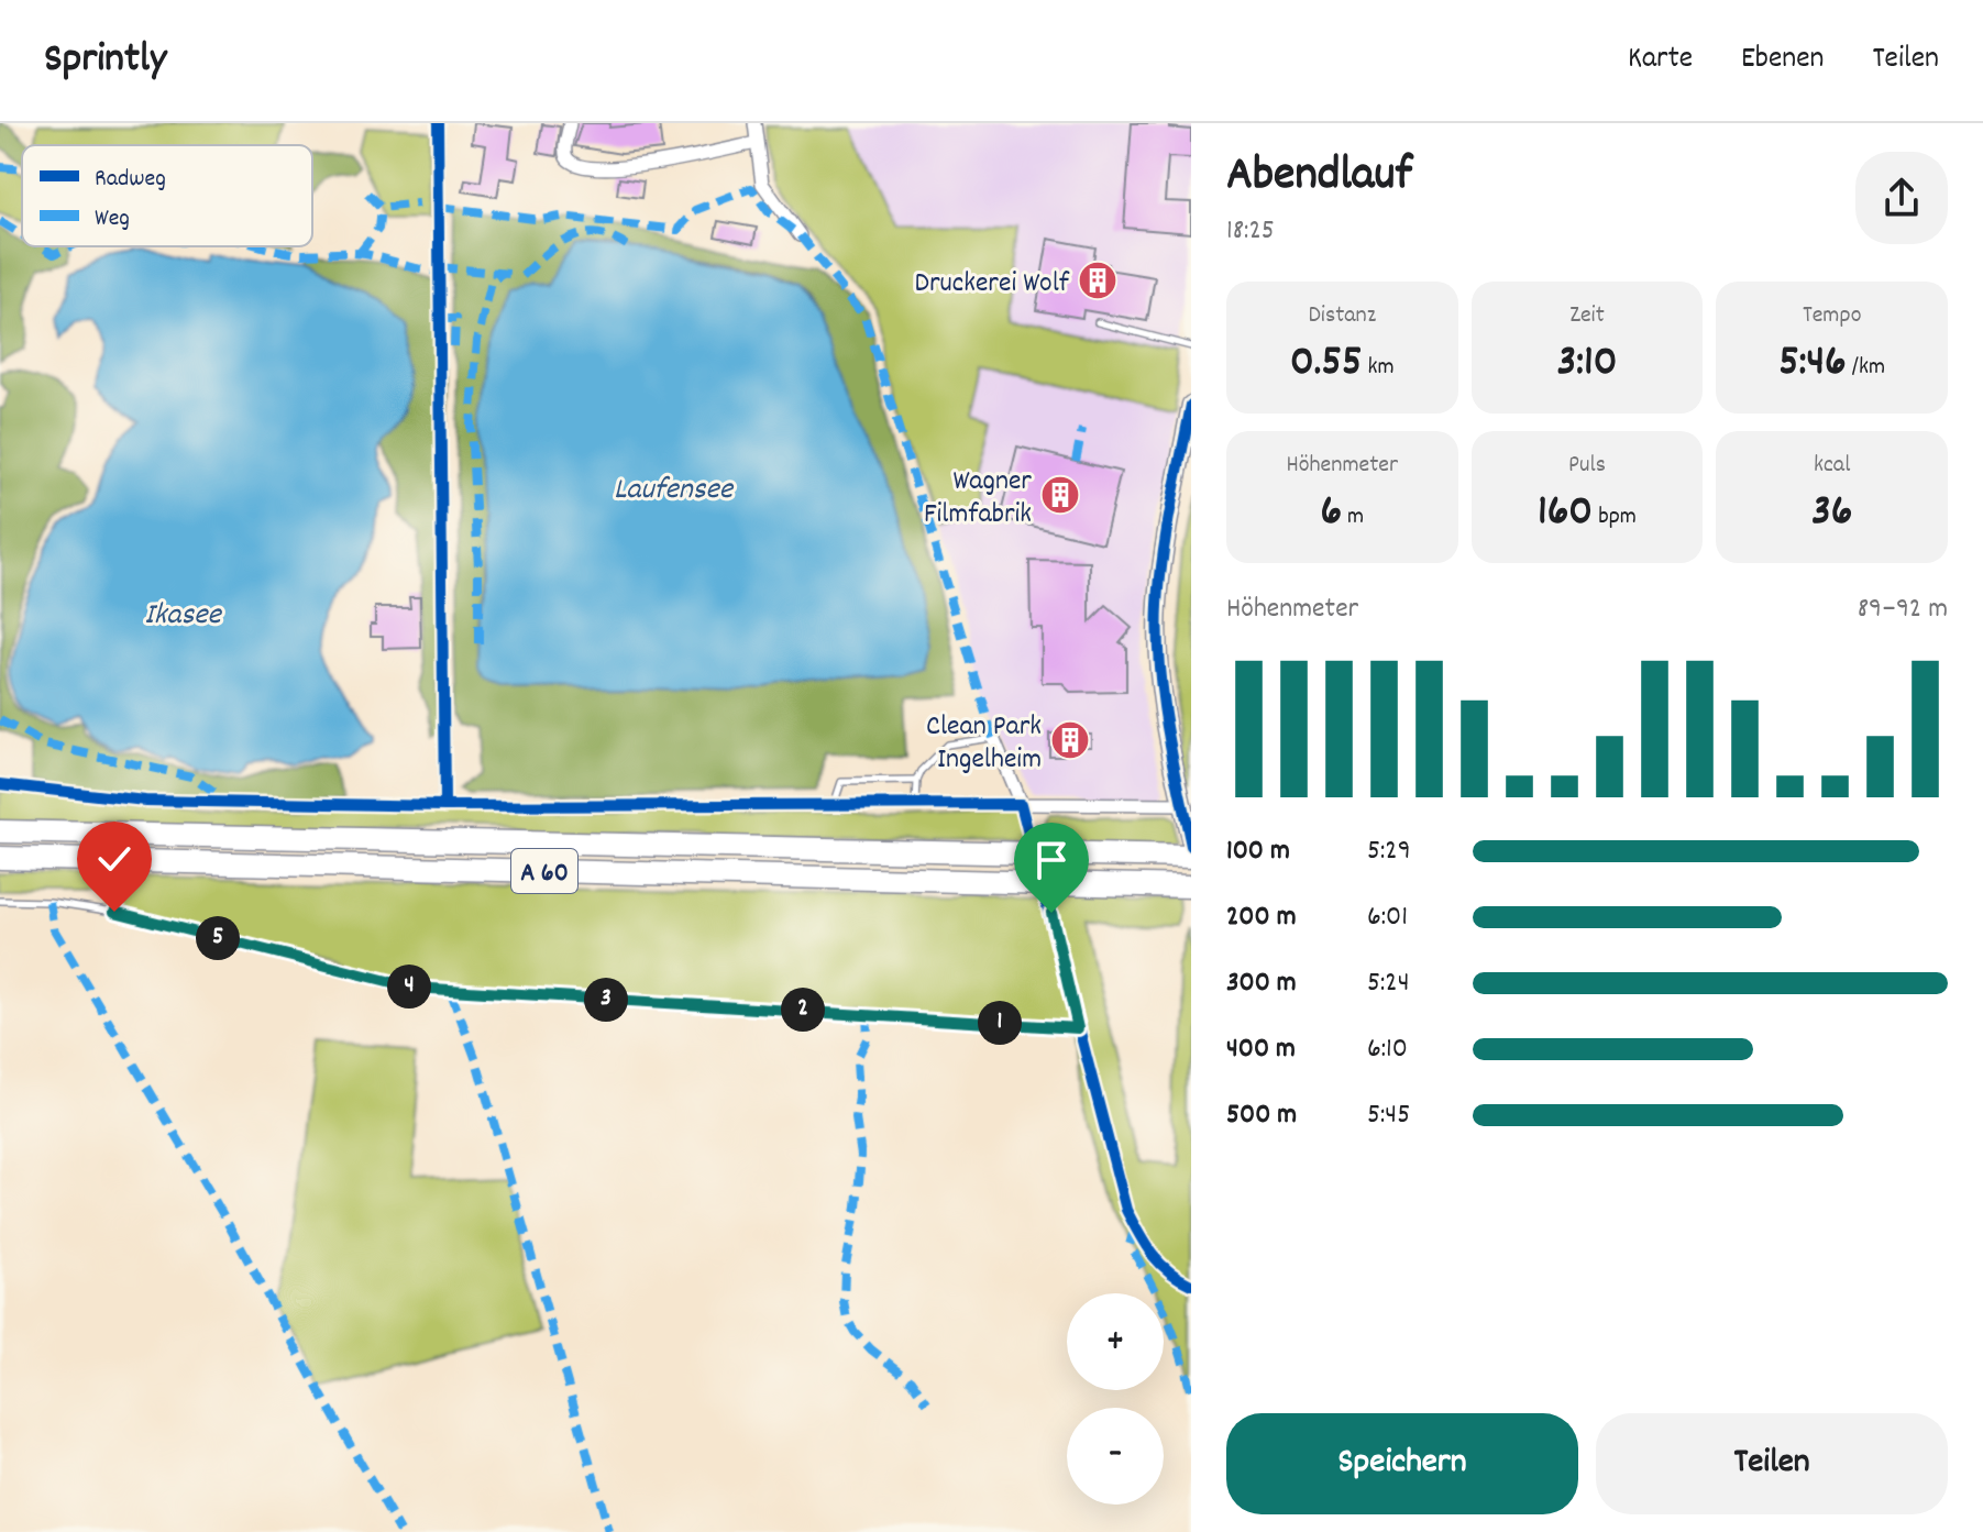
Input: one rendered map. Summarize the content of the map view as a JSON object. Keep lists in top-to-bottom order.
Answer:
{
  "streets": {
    "highway": ["A 60"]
  },
  "water": ["Laufensee", "Ikasee"],
  "places": {
    "building": ["Druckerei Wolf", "Wagner Filmfabrik", "Clean Park Ingelheim"]
  },
  "legend": ["Radweg", "Weg"],
  "page": {
    "header": "Sprintly",
    "nav": ["Karte", "Ebenen", "Teilen"],
    "heading": ["Abendlauf", "18:25"],
    "stats": [
      ["Distanz", "0.55 km"],
      ["Zeit", "3:10"],
      ["Tempo", "5:46 /km"],
      ["Höhenmeter", "6 m"],
      ["Puls", "160 bpm"],
      ["kcal", "36"]
    ],
    "chart": ["Höhenmeter", "89–92 m"],
    "list": [
      {
        "name": "100 m",
        "note": "5:29"
      },
      {
        "name": "200 m",
        "note": "6:01"
      },
      {
        "name": "300 m",
        "note": "5:24"
      },
      {
        "name": "400 m",
        "note": "6:10"
      },
      {
        "name": "500 m",
        "note": "5:45"
      }
    ],
    "pins": [
      "5",
      "4",
      "3",
      "2",
      "1"
    ],
    "map_buttons": ["+", "−"],
    "buttons": ["Speichern", "Teilen"]
  }
}
